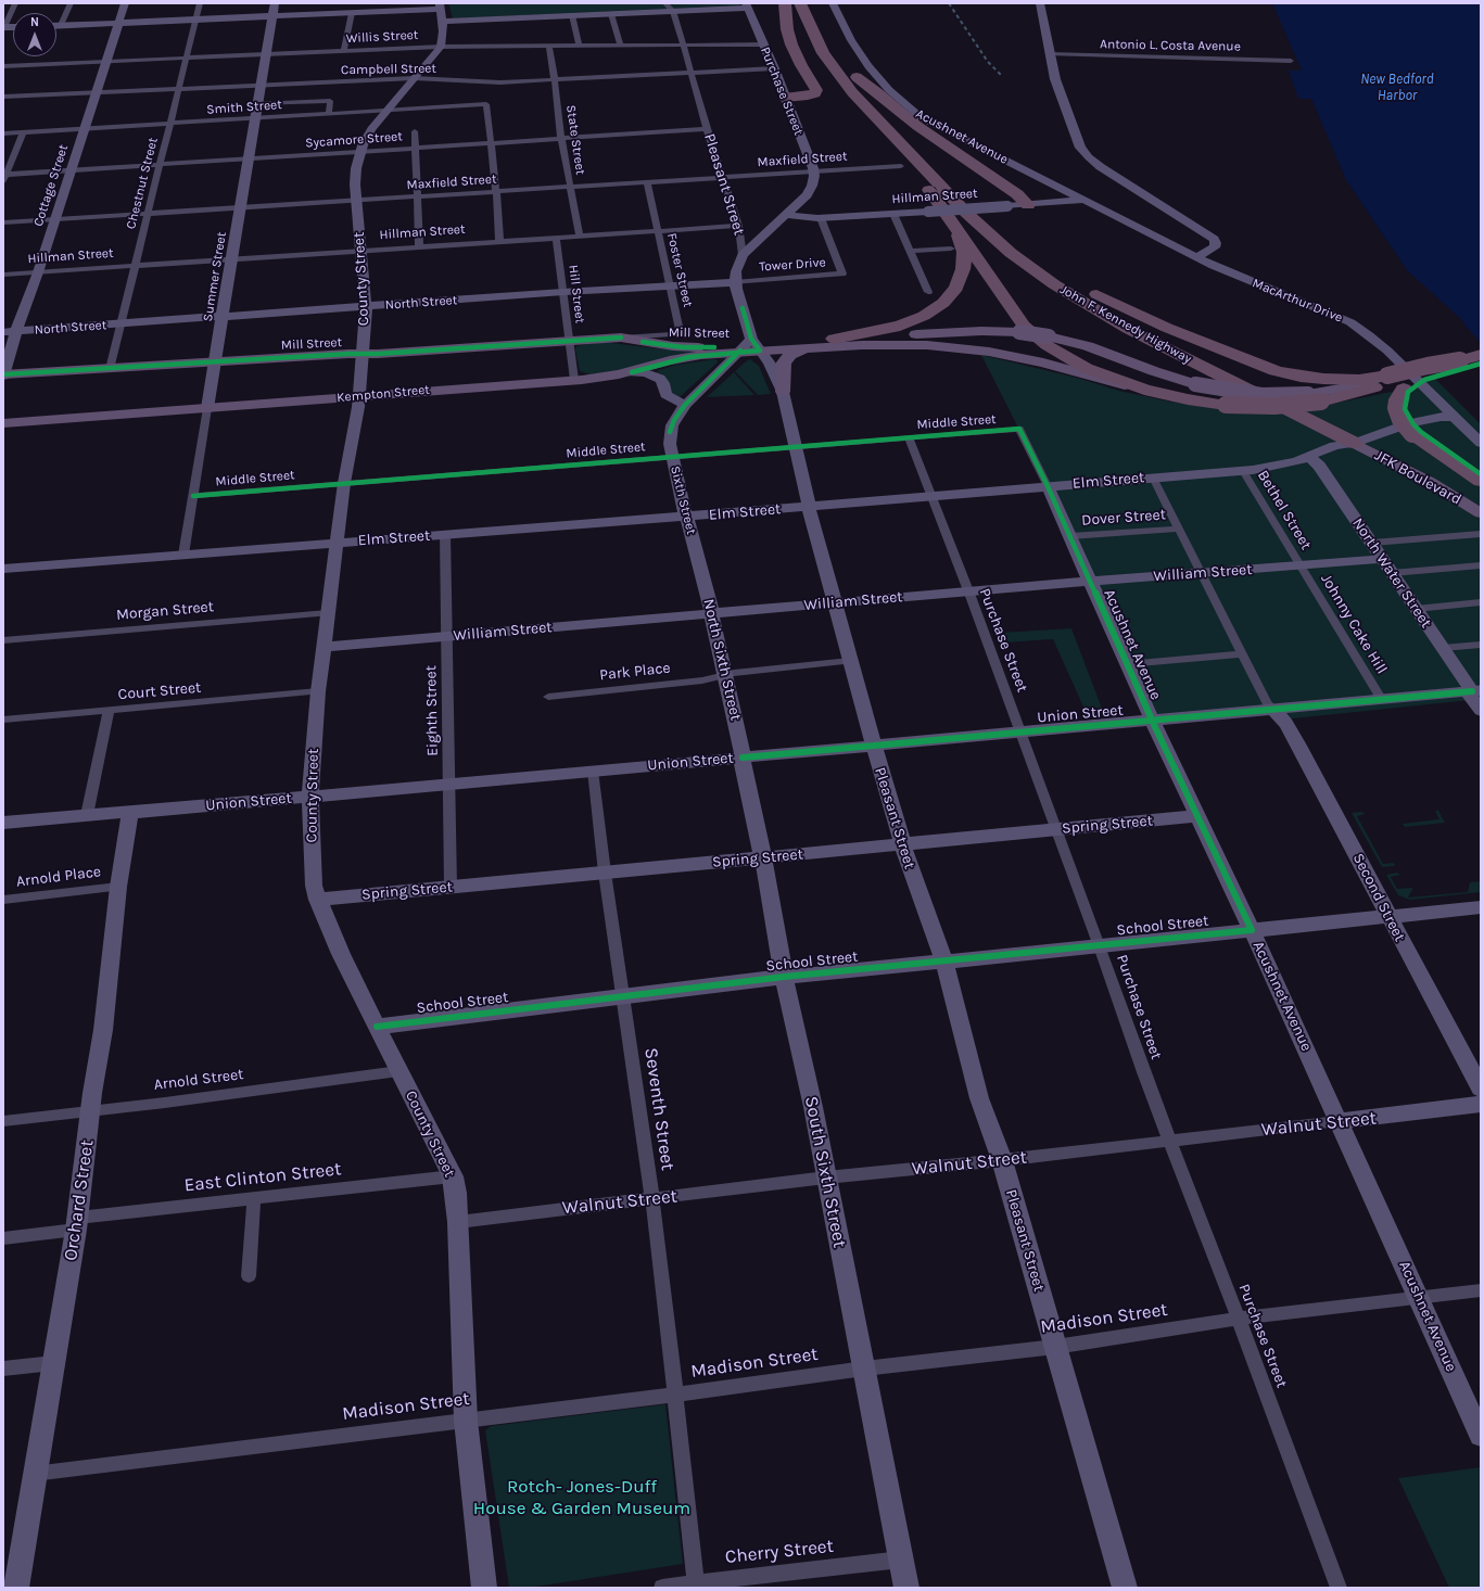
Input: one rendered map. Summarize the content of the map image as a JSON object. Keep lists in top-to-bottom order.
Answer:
{
  "streets": {
    "highway": ["John F. Kennedy Highway"],
    "main road": [
      "Purchase Street",
      "Acushnet Avenue",
      "Pleasant Street",
      "Cottage Street",
      "Hillman Street",
      "Summer Street",
      "County Street",
      "MacArthur Drive",
      "North Street",
      "Mill Street",
      "Kempton Street",
      "JFK Boulevard",
      "Elm Street",
      "Sixth Street",
      "William Street",
      "North Water Street",
      "North Sixth Street",
      "Union Street",
      "Spring Street",
      "Second Street",
      "School Street",
      "Walnut Street",
      "South Sixth Street",
      "Orchard Street"
    ],
    "street": [
      "Willis Street",
      "Antonio L. Costa Avenue",
      "Campbell Street",
      "Smith Street",
      "Sycamore Street",
      "State Street",
      "Maxfield Street",
      "Chestnut Street",
      "Tower Drive",
      "Foster Street",
      "Hill Street",
      "Middle Street",
      "Bethel Street",
      "Dover Street",
      "Morgan Street",
      "Johnny Cake Hill",
      "Park Place",
      "Court Street",
      "Eighth Street",
      "Arnold Place",
      "Arnold Street",
      "Seventh Street",
      "East Clinton Street",
      "Madison Street",
      "Cherry Street"
    ]
  },
  "crossings": [
    ["Willis Street", "Purchase Street"],
    ["Willis Street", "State Street"],
    ["Willis Street", "Chestnut Street"],
    ["Willis Street", "Pleasant Street"],
    ["Willis Street", "Cottage Street"],
    ["Willis Street", "Summer Street"],
    ["Willis Street", "County Street"],
    ["Campbell Street", "Purchase Street"],
    ["Campbell Street", "State Street"],
    ["Campbell Street", "Chestnut Street"],
    ["Campbell Street", "Pleasant Street"],
    ["Campbell Street", "Cottage Street"],
    ["Campbell Street", "Summer Street"],
    ["Campbell Street", "County Street"],
    ["Purchase Street", "Maxfield Street"],
    ["Purchase Street", "Middle Street"],
    ["Purchase Street", "Elm Street"],
    ["Purchase Street", "William Street"],
    ["Purchase Street", "Union Street"],
    ["Purchase Street", "Spring Street"],
    ["Purchase Street", "School Street"],
    ["Purchase Street", "Walnut Street"],
    ["Purchase Street", "Madison Street"],
    ["Smith Street", "Sycamore Street"],
    ["Smith Street", "Chestnut Street"],
    ["Smith Street", "Cottage Street"],
    ["Smith Street", "Summer Street"],
    ["Smith Street", "County Street"],
    ["Acushnet Avenue", "Hillman Street"],
    ["Acushnet Avenue", "MacArthur Drive"],
    ["Acushnet Avenue", "Middle Street"],
    ["Acushnet Avenue", "Elm Street"],
    ["Acushnet Avenue", "Dover Street"],
    ["Acushnet Avenue", "William Street"],
    ["Acushnet Avenue", "Union Street"],
    ["Acushnet Avenue", "Spring Street"],
    ["Acushnet Avenue", "School Street"],
    ["Acushnet Avenue", "Walnut Street"],
    ["Acushnet Avenue", "Madison Street"],
    ["Sycamore Street", "State Street"],
    ["Sycamore Street", "Chestnut Street"],
    ["Sycamore Street", "Pleasant Street"],
    ["Sycamore Street", "Cottage Street"],
    ["Sycamore Street", "Summer Street"],
    ["Sycamore Street", "County Street"],
    ["State Street", "Maxfield Street"],
    ["State Street", "Hillman Street"],
    ["Maxfield Street", "Chestnut Street"],
    ["Maxfield Street", "Pleasant Street"],
    ["Maxfield Street", "Cottage Street"],
    ["Maxfield Street", "Foster Street"],
    ["Maxfield Street", "Summer Street"],
    ["Maxfield Street", "County Street"],
    ["Chestnut Street", "Hillman Street"],
    ["Chestnut Street", "North Street"],
    ["Chestnut Street", "Mill Street"],
    ["Pleasant Street", "Hillman Street"],
    ["Pleasant Street", "Tower Drive"],
    ["Pleasant Street", "North Street"],
    ["Pleasant Street", "Mill Street"],
    ["Pleasant Street", "Kempton Street"],
    ["Pleasant Street", "Middle Street"],
    ["Pleasant Street", "Elm Street"],
    ["Pleasant Street", "Sixth Street"],
    ["Pleasant Street", "William Street"],
    ["Pleasant Street", "Park Place"],
    ["Pleasant Street", "Union Street"],
    ["Pleasant Street", "Spring Street"],
    ["Pleasant Street", "School Street"],
    ["Pleasant Street", "Walnut Street"],
    ["Pleasant Street", "Madison Street"],
    ["Cottage Street", "Hillman Street"],
    ["Cottage Street", "North Street"],
    ["Cottage Street", "Mill Street"],
    ["Hillman Street", "Tower Drive"],
    ["Hillman Street", "Foster Street"],
    ["Hillman Street", "Summer Street"],
    ["Hillman Street", "County Street"],
    ["Hillman Street", "Hill Street"],
    ["Hillman Street", "MacArthur Drive"],
    ["Hillman Street", "John F. Kennedy Highway"],
    ["Tower Drive", "North Street"],
    ["Foster Street", "North Street"],
    ["Foster Street", "Mill Street"],
    ["Summer Street", "North Street"],
    ["Summer Street", "Mill Street"],
    ["Summer Street", "Kempton Street"],
    ["Summer Street", "Middle Street"],
    ["Summer Street", "Elm Street"],
    ["County Street", "North Street"],
    ["County Street", "Mill Street"],
    ["County Street", "Kempton Street"],
    ["County Street", "Middle Street"],
    ["County Street", "Elm Street"],
    ["County Street", "William Street"],
    ["County Street", "Morgan Street"],
    ["County Street", "Court Street"],
    ["County Street", "Union Street"],
    ["County Street", "Spring Street"],
    ["County Street", "School Street"],
    ["County Street", "Arnold Street"],
    ["County Street", "Walnut Street"],
    ["County Street", "East Clinton Street"],
    ["County Street", "Madison Street"],
    ["Hill Street", "North Street"],
    ["Hill Street", "Mill Street"],
    ["Hill Street", "Kempton Street"],
    ["MacArthur Drive", "Elm Street"],
    ["John F. Kennedy Highway", "JFK Boulevard"],
    ["John F. Kennedy Highway", "Elm Street"],
    ["Mill Street", "Kempton Street"],
    ["Mill Street", "Sixth Street"],
    ["Kempton Street", "Sixth Street"],
    ["Middle Street", "Elm Street"],
    ["Middle Street", "Sixth Street"],
    ["JFK Boulevard", "Elm Street"],
    ["Elm Street", "Sixth Street"],
    ["Elm Street", "Bethel Street"],
    ["Elm Street", "North Water Street"],
    ["Elm Street", "Eighth Street"],
    ["Sixth Street", "North Sixth Street"],
    ["Bethel Street", "William Street"],
    ["Bethel Street", "Johnny Cake Hill"],
    ["William Street", "North Water Street"],
    ["William Street", "Johnny Cake Hill"],
    ["William Street", "North Sixth Street"],
    ["William Street", "Eighth Street"],
    ["North Water Street", "Union Street"],
    ["Johnny Cake Hill", "Union Street"],
    ["North Sixth Street", "Park Place"],
    ["North Sixth Street", "Union Street"],
    ["North Sixth Street", "South Sixth Street"],
    ["Eighth Street", "Union Street"],
    ["Eighth Street", "Spring Street"],
    ["Union Street", "Second Street"],
    ["Union Street", "Seventh Street"],
    ["Union Street", "South Sixth Street"],
    ["Union Street", "Orchard Street"],
    ["Spring Street", "Seventh Street"],
    ["Spring Street", "South Sixth Street"],
    ["Arnold Place", "Orchard Street"],
    ["Second Street", "School Street"],
    ["School Street", "Seventh Street"],
    ["School Street", "South Sixth Street"],
    ["Arnold Street", "Orchard Street"],
    ["Seventh Street", "Walnut Street"],
    ["Seventh Street", "Madison Street"],
    ["Seventh Street", "Cherry Street"],
    ["Walnut Street", "South Sixth Street"],
    ["South Sixth Street", "Madison Street"],
    ["South Sixth Street", "Cherry Street"],
    ["East Clinton Street", "Orchard Street"],
    ["Orchard Street", "Madison Street"]
  ],
  "water": ["New Bedford Harbor"],
  "parks": ["Rotch- Jones-Duff House & Garden Museum"],
  "north": "top"
}
